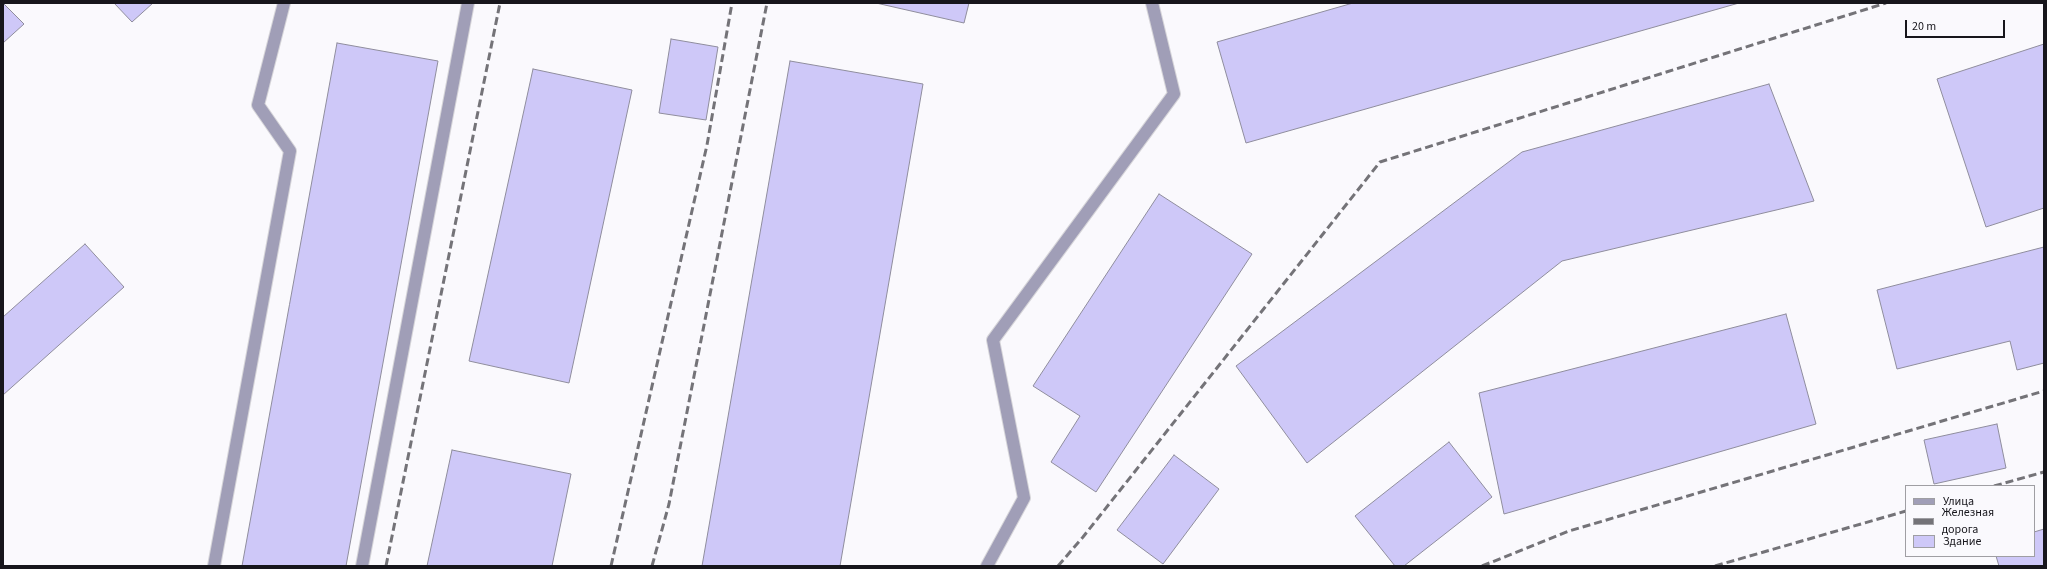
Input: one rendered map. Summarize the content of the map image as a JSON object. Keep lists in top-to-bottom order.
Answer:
{
  "legend": ["Улица", "Железная дорога", "Здание"],
  "scale_bar": "20 m"
}
